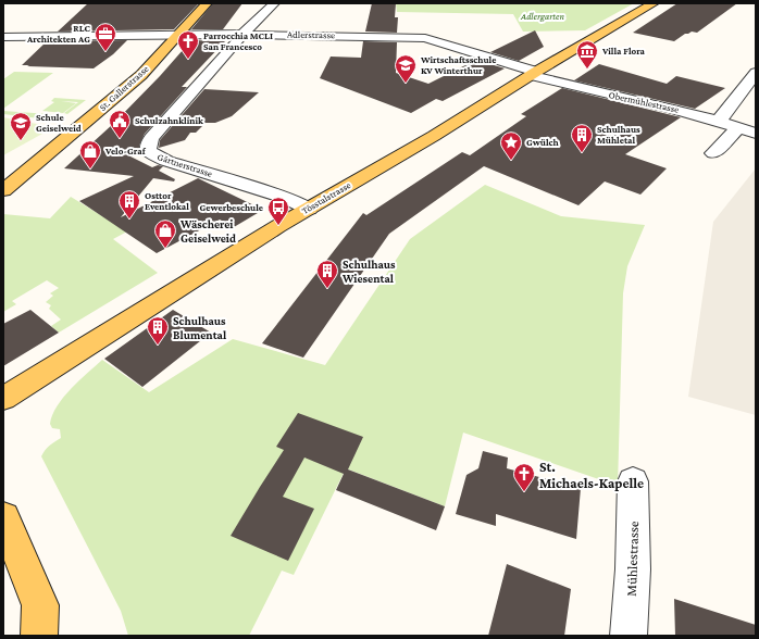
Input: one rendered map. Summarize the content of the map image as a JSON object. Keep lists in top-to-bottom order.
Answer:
{
  "streets": {
    "main road": ["St. Gallerstrasse", "Tösstalstrasse"],
    "street": [
      "Adlerstrasse",
      "Obermühlestrasse",
      "Gärtnerstrasse",
      "Mühlestrasse"
    ]
  },
  "crossings": [
    ["Adlerstrasse", "St. Gallerstrasse"],
    ["Adlerstrasse", "Obermühlestrasse"],
    ["Adlerstrasse", "Gärtnerstrasse"],
    ["Adlerstrasse", "Tösstalstrasse"],
    ["Obermühlestrasse", "Tösstalstrasse"],
    ["Gärtnerstrasse", "Tösstalstrasse"]
  ],
  "parks": ["Adlergarten"],
  "places": {
    "office": ["RLC Architekten AG"],
    "church": ["Parrocchia MCLI San Francesco", "St. Michaels-Kapelle"],
    "museum": ["Villa Flora"],
    "school or university": ["Wirtschaftsschule KV Winterthur", "Schule Geiselweid"],
    "public building": ["Schulzahnklinik"],
    "building": [
      "Schulhaus Mühletal",
      "Osttor Eventlokal",
      "Schulhaus Wiesental",
      "Schulhaus Blumental"
    ],
    "place": ["Gwülch"],
    "shop": ["Velo-Graf", "Wäscherei Geiselweid"],
    "bus stop": ["Gewerbeschule"]
  }
}
